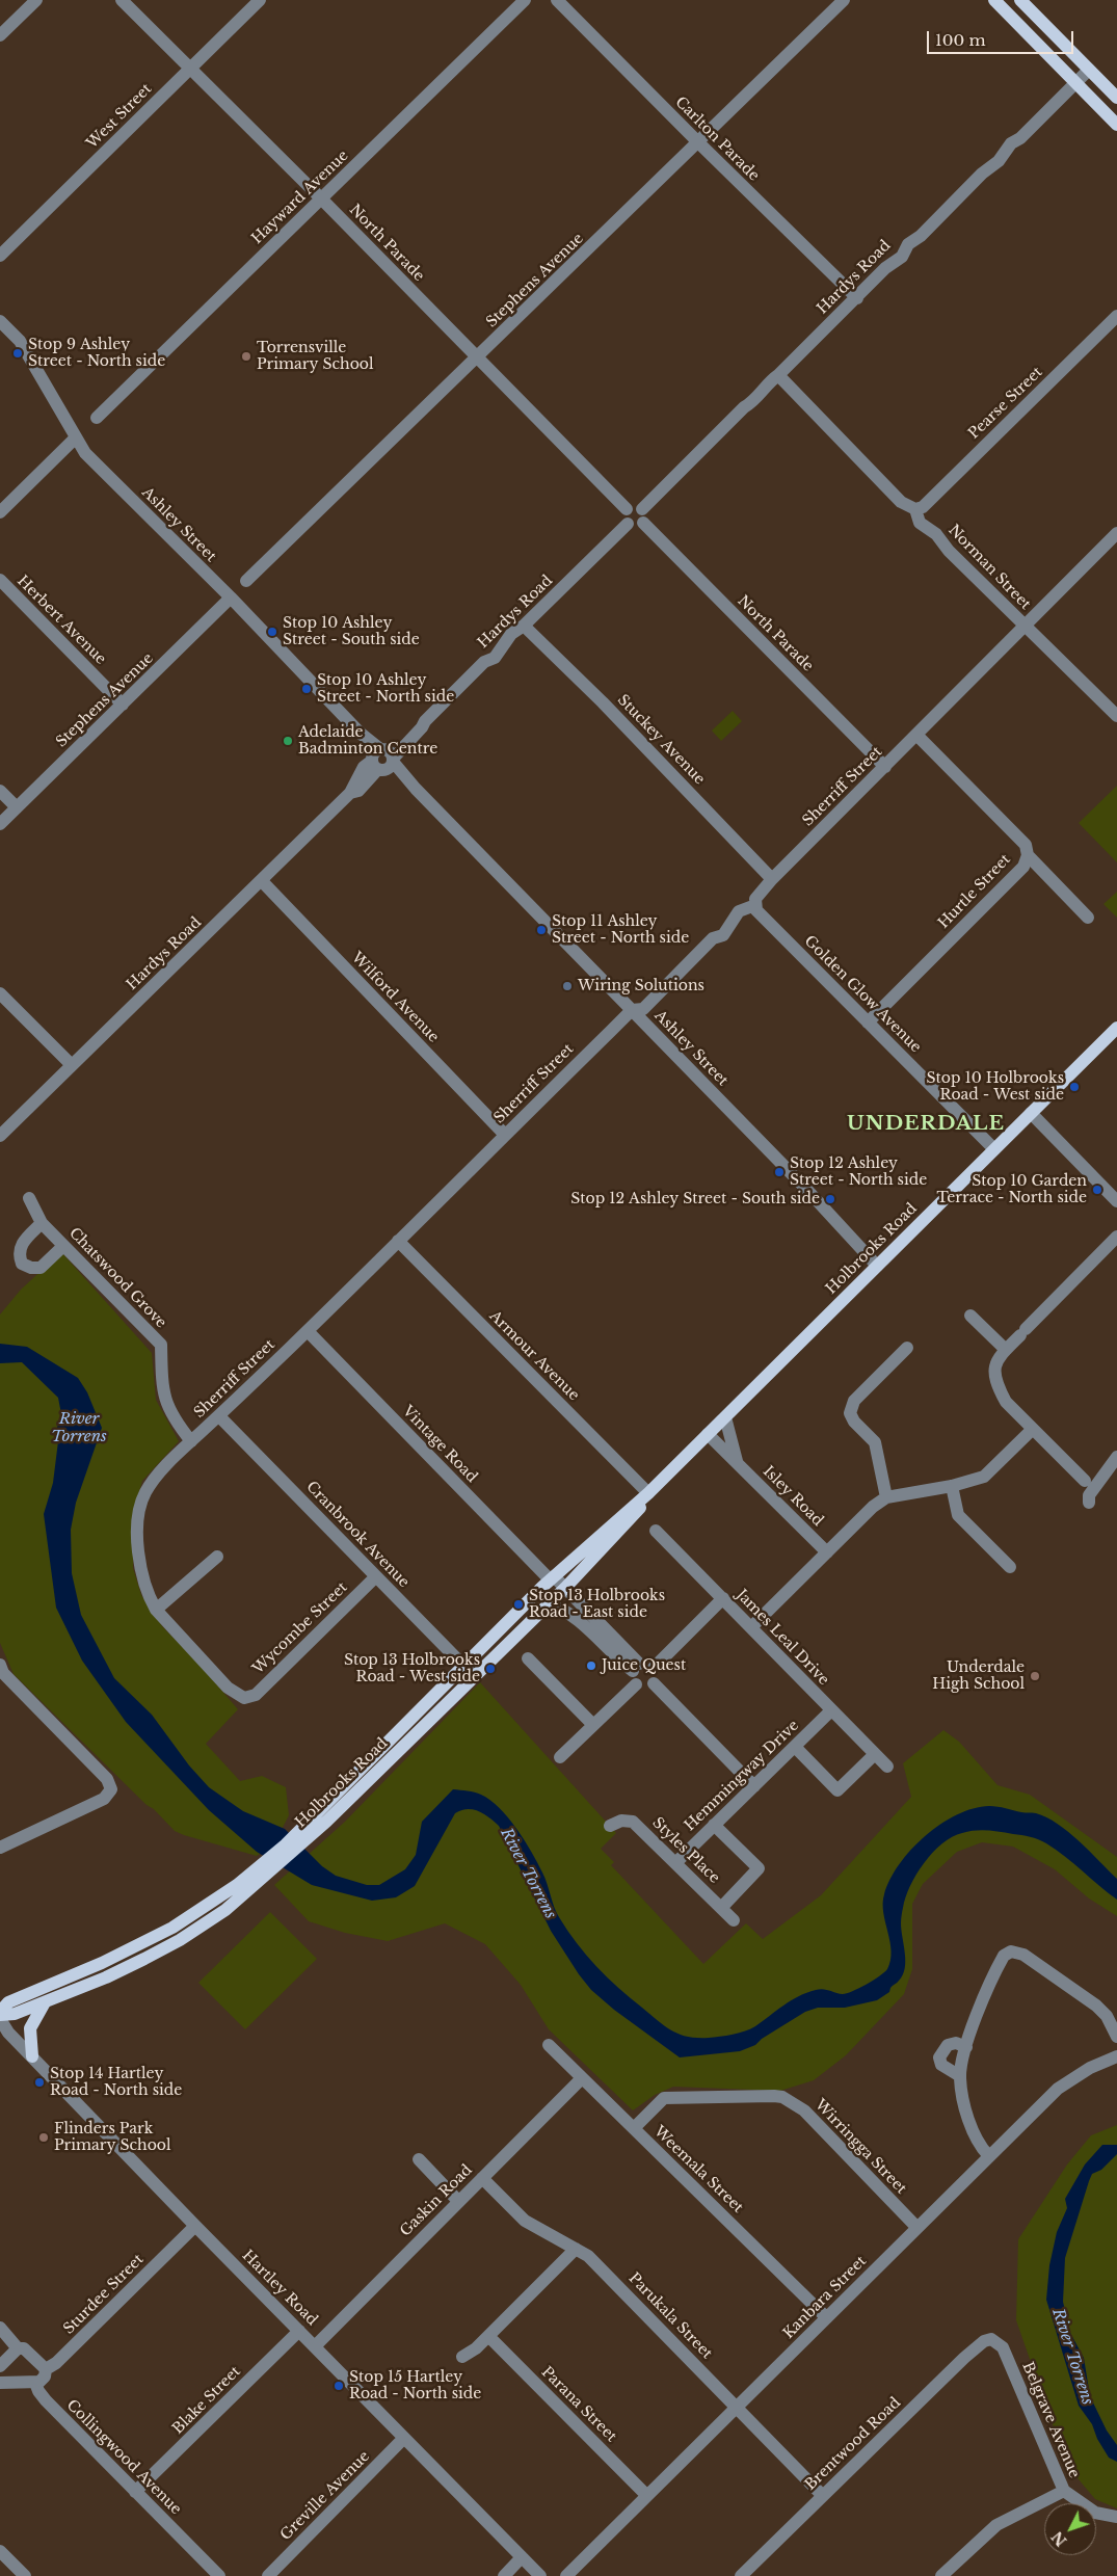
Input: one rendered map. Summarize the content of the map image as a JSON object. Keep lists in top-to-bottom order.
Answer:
{
  "streets": {
    "main road": ["Holbrooks Road"],
    "street": [
      "West Street",
      "Carlton Parade",
      "Hayward Avenue",
      "North Parade",
      "Hardys Road",
      "Stephens Avenue",
      "Pearse Street",
      "Ashley Street",
      "Norman Street",
      "Herbert Avenue",
      "Stuckey Avenue",
      "Sherriff Street",
      "Hurtle Street",
      "Golden Glow Avenue",
      "Wilford Avenue",
      "Chatswood Grove",
      "Armour Avenue",
      "Vintage Road",
      "Isley Road",
      "Cranbrook Avenue",
      "Wycombe Street",
      "James Leal Drive",
      "Hemmingway Drive",
      "Styles Place",
      "Wirringga Street",
      "Weemala Street",
      "Gaskin Road",
      "Hartley Road",
      "Sturdee Street",
      "Kanbara Street",
      "Parukala Street",
      "Blake Street",
      "Parana Street",
      "Belgrave Avenue",
      "Brentwood Road",
      "Collingwood Avenue",
      "Greville Avenue"
    ]
  },
  "crossings": [
    ["West Street", "North Parade"],
    ["Carlton Parade", "Hardys Road"],
    ["Carlton Parade", "Stephens Avenue"],
    ["Hayward Avenue", "North Parade"],
    ["North Parade", "Hardys Road"],
    ["North Parade", "Stephens Avenue"],
    ["North Parade", "Sherriff Street"],
    ["Hardys Road", "Ashley Street"],
    ["Hardys Road", "Norman Street"],
    ["Hardys Road", "Stuckey Avenue"],
    ["Hardys Road", "Wilford Avenue"],
    ["Stephens Avenue", "Ashley Street"],
    ["Stephens Avenue", "Herbert Avenue"],
    ["Pearse Street", "Norman Street"],
    ["Ashley Street", "Sherriff Street"],
    ["Ashley Street", "Holbrooks Road"],
    ["Norman Street", "Sherriff Street"],
    ["Stuckey Avenue", "Sherriff Street"],
    ["Sherriff Street", "Hurtle Street"],
    ["Sherriff Street", "Golden Glow Avenue"],
    ["Sherriff Street", "Wilford Avenue"],
    ["Sherriff Street", "Chatswood Grove"],
    ["Sherriff Street", "Armour Avenue"],
    ["Sherriff Street", "Vintage Road"],
    ["Sherriff Street", "Cranbrook Avenue"],
    ["Sherriff Street", "Wycombe Street"],
    ["Hurtle Street", "Golden Glow Avenue"],
    ["Golden Glow Avenue", "Holbrooks Road"],
    ["Holbrooks Road", "Armour Avenue"],
    ["Holbrooks Road", "Vintage Road"],
    ["Holbrooks Road", "Isley Road"],
    ["Holbrooks Road", "Cranbrook Avenue"],
    ["Cranbrook Avenue", "Wycombe Street"],
    ["James Leal Drive", "Hemmingway Drive"],
    ["Hemmingway Drive", "Styles Place"],
    ["Wirringga Street", "Weemala Street"],
    ["Wirringga Street", "Kanbara Street"],
    ["Weemala Street", "Gaskin Road"],
    ["Weemala Street", "Kanbara Street"],
    ["Gaskin Road", "Hartley Road"],
    ["Gaskin Road", "Parukala Street"],
    ["Hartley Road", "Sturdee Street"],
    ["Hartley Road", "Blake Street"],
    ["Hartley Road", "Greville Avenue"],
    ["Sturdee Street", "Collingwood Avenue"],
    ["Kanbara Street", "Parukala Street"],
    ["Kanbara Street", "Parana Street"],
    ["Parukala Street", "Brentwood Road"],
    ["Blake Street", "Collingwood Avenue"],
    ["Belgrave Avenue", "Brentwood Road"]
  ],
  "districts": ["UNDERDALE"],
  "water": ["River Torrens"],
  "places": [
    "Stop 9 Ashley Street - North side",
    "Torrensville Primary School",
    "Stop 10 Ashley Street - South side",
    "Stop 10 Ashley Street - North side",
    "Adelaide Badminton Centre",
    "Stop 11 Ashley Street - North side",
    "Wiring Solutions",
    "Stop 10 Holbrooks Road - West side",
    "Stop 12 Ashley Street - North side",
    "Stop 10 Garden Terrace - North side",
    "Stop 12 Ashley Street - South side",
    "Stop 13 Holbrooks Road - East side",
    "Juice Quest",
    "Stop 13 Holbrooks Road - West side",
    "Underdale High School",
    "Stop 14 Hartley Road - North side",
    "Flinders Park Primary School",
    "Stop 15 Hartley Road - North side"
  ],
  "scale_bar": "100 m",
  "north": "bottom left"
}
